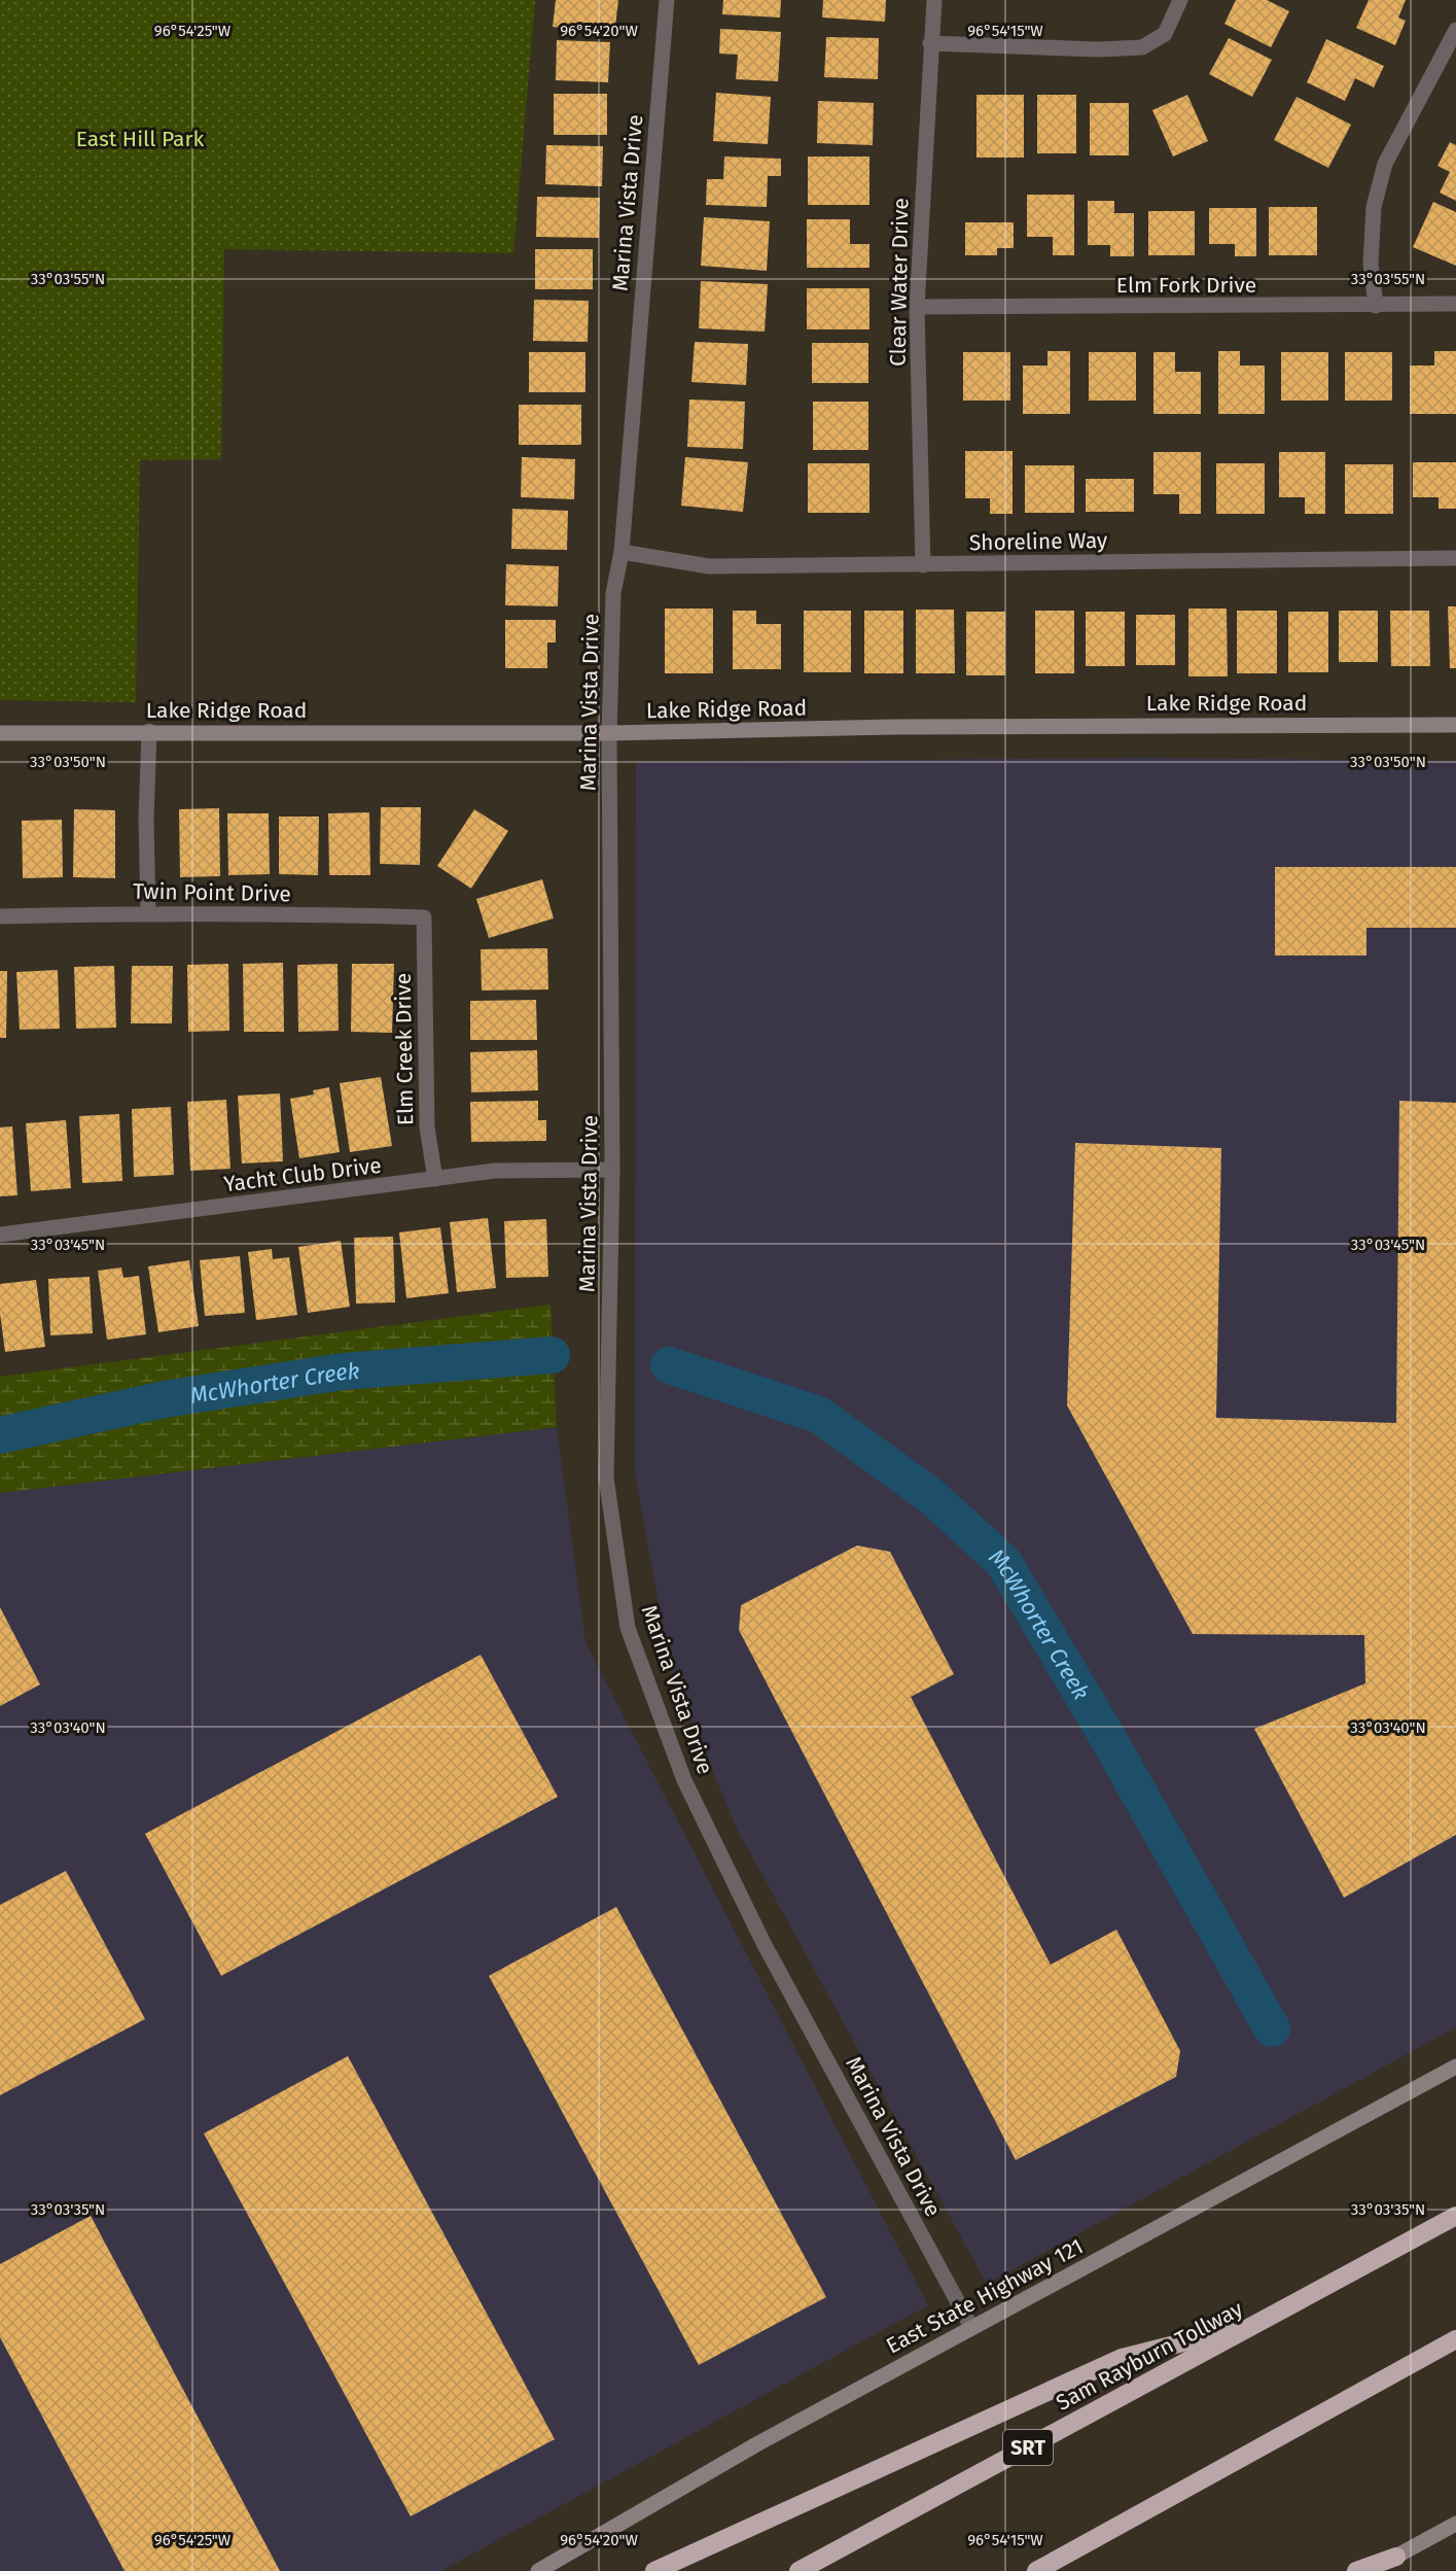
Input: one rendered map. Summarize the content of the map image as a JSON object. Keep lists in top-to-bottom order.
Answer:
{
  "streets": {
    "highway": ["Sam Rayburn Tollway", "SRT"],
    "street": [
      "Marina Vista Drive",
      "Clear Water Drive",
      "Elm Fork Drive",
      "Shoreline Way",
      "Lake Ridge Road",
      "Twin Point Drive",
      "Elm Creek Drive",
      "Yacht Club Drive",
      "East State Highway 121"
    ]
  },
  "crossings": [
    ["Marina Vista Drive", "Shoreline Way"],
    ["Marina Vista Drive", "Lake Ridge Road"],
    ["Marina Vista Drive", "Yacht Club Drive"],
    ["Marina Vista Drive", "East State Highway 121"],
    ["Clear Water Drive", "Elm Fork Drive"],
    ["Clear Water Drive", "Shoreline Way"],
    ["Twin Point Drive", "Elm Creek Drive"],
    ["Elm Creek Drive", "Yacht Club Drive"]
  ],
  "water": ["McWhorter Creek"],
  "parks": ["East Hill Park"],
  "coordinates": [
    "96°54'25\"W",
    "96°54'20\"W",
    "96°54'15\"W",
    "33°03'55\"N",
    "33°03'50\"N",
    "33°03'45\"N",
    "33°03'40\"N",
    "33°03'35\"N"
  ]
}
